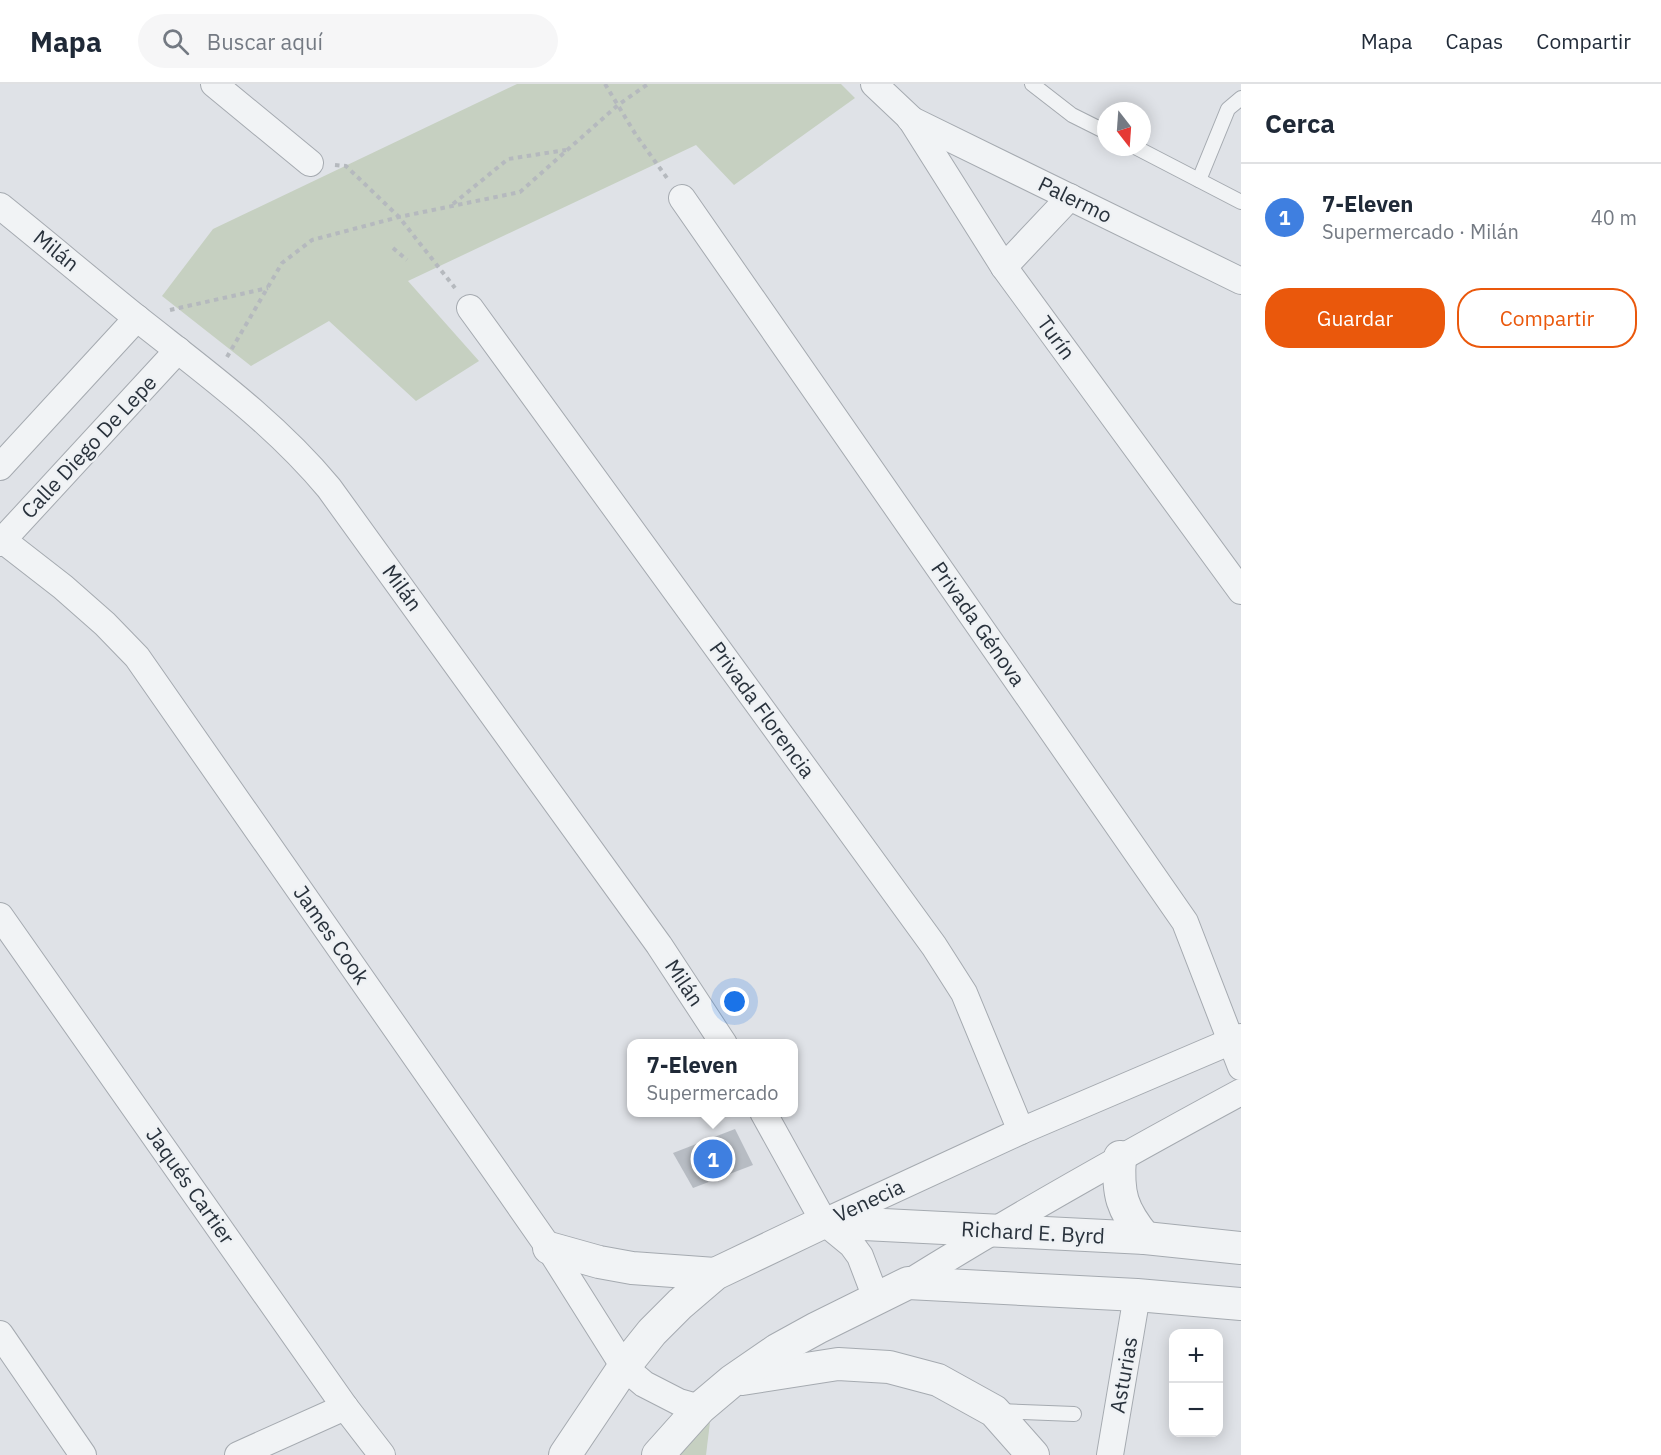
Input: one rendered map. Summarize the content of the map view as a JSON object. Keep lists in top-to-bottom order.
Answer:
{
  "streets": {
    "street": [
      "Palermo",
      "Milán",
      "Turín",
      "Calle Diego De Lepe",
      "Privada Génova",
      "Privada Florencia",
      "James Cook",
      "Jaqués Cartier",
      "Venecia",
      "Richard E. Byrd",
      "Asturias"
    ]
  },
  "crossings": [
    ["Palermo", "Turín"],
    ["Milán", "Calle Diego De Lepe"],
    ["Calle Diego De Lepe", "James Cook"],
    ["Privada Génova", "Venecia"],
    ["Privada Florencia", "Venecia"],
    ["James Cook", "Venecia"],
    ["Venecia", "Richard E. Byrd"]
  ],
  "north": "bottom",
  "page": {
    "header": "Mapa",
    "search": "Buscar aquí",
    "nav": ["Mapa", "Capas", "Compartir"],
    "heading": "Cerca",
    "list": [
      {
        "mark": "1",
        "name": "7-Eleven",
        "note": "Supermercado · Milán",
        "value": "40 m"
      }
    ],
    "buttons": ["Guardar", "Compartir"],
    "popup": ["7-Eleven", "Supermercado"],
    "pins": "1",
    "map_buttons": ["+", "−"]
  }
}
